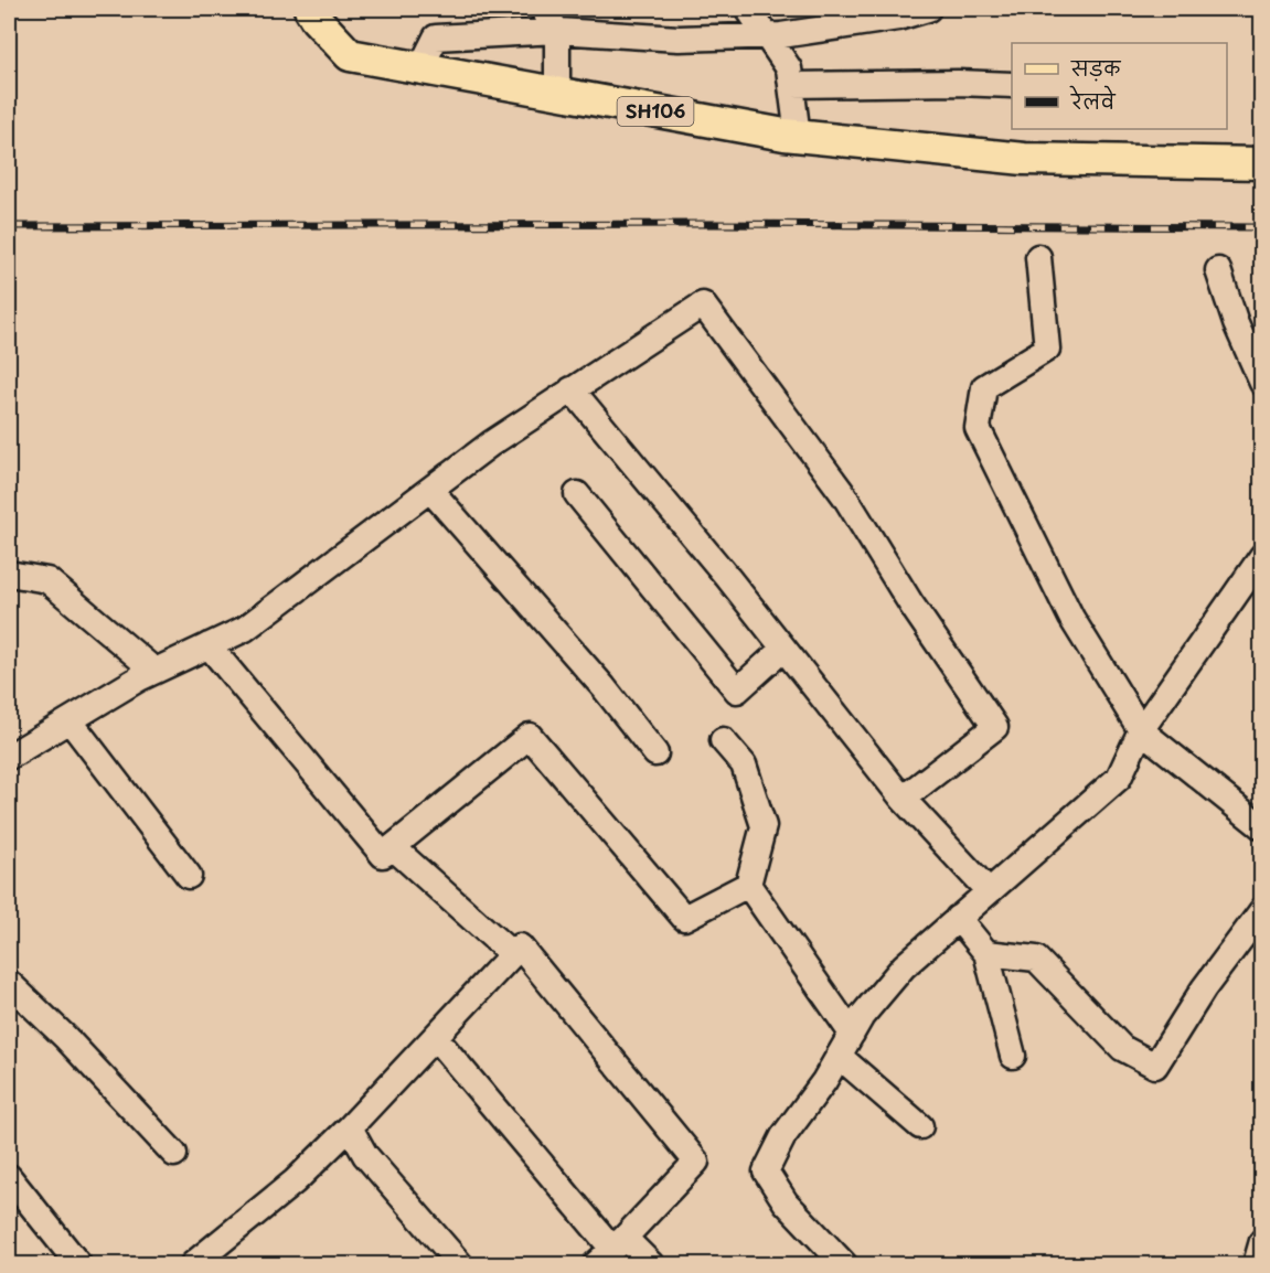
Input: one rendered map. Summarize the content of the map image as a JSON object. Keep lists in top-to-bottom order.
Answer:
{
  "streets": {
    "main road": ["SH106"]
  },
  "legend": ["सड़क", "रेलवे"]
}
